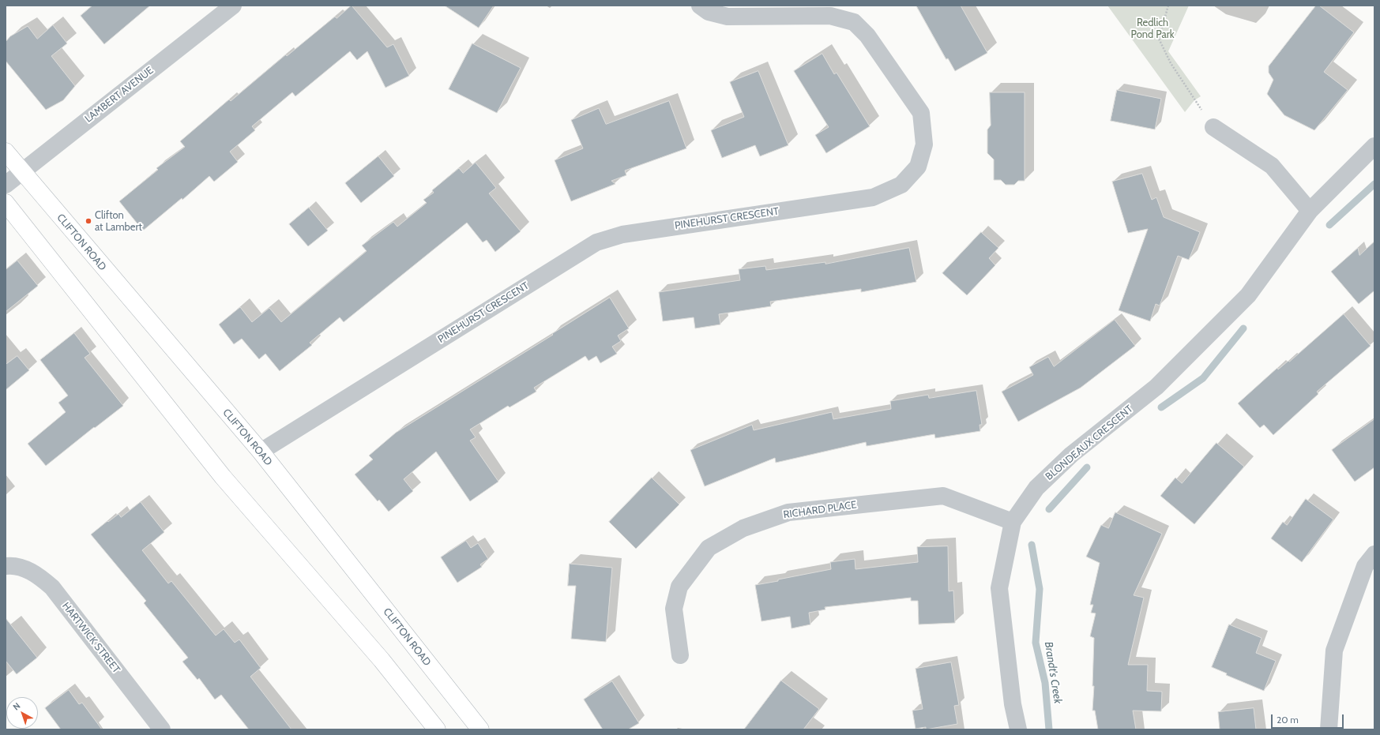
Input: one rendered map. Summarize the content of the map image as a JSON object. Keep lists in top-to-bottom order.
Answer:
{
  "streets": {
    "main road": ["CLIFTON ROAD"],
    "street": [
      "LAMBERT AVENUE",
      "PINEHURST CRESCENT",
      "BLONDEAUX CRESCENT",
      "RICHARD PLACE",
      "HARTWICK STREET"
    ]
  },
  "crossings": [
    ["LAMBERT AVENUE", "CLIFTON ROAD"],
    ["PINEHURST CRESCENT", "CLIFTON ROAD"],
    ["BLONDEAUX CRESCENT", "RICHARD PLACE"]
  ],
  "water": ["Brandt's Creek"],
  "parks": ["Redlich Pond Park"],
  "places": ["Clifton at Lambert"],
  "scale_bar": "20 m",
  "north": "top left"
}
